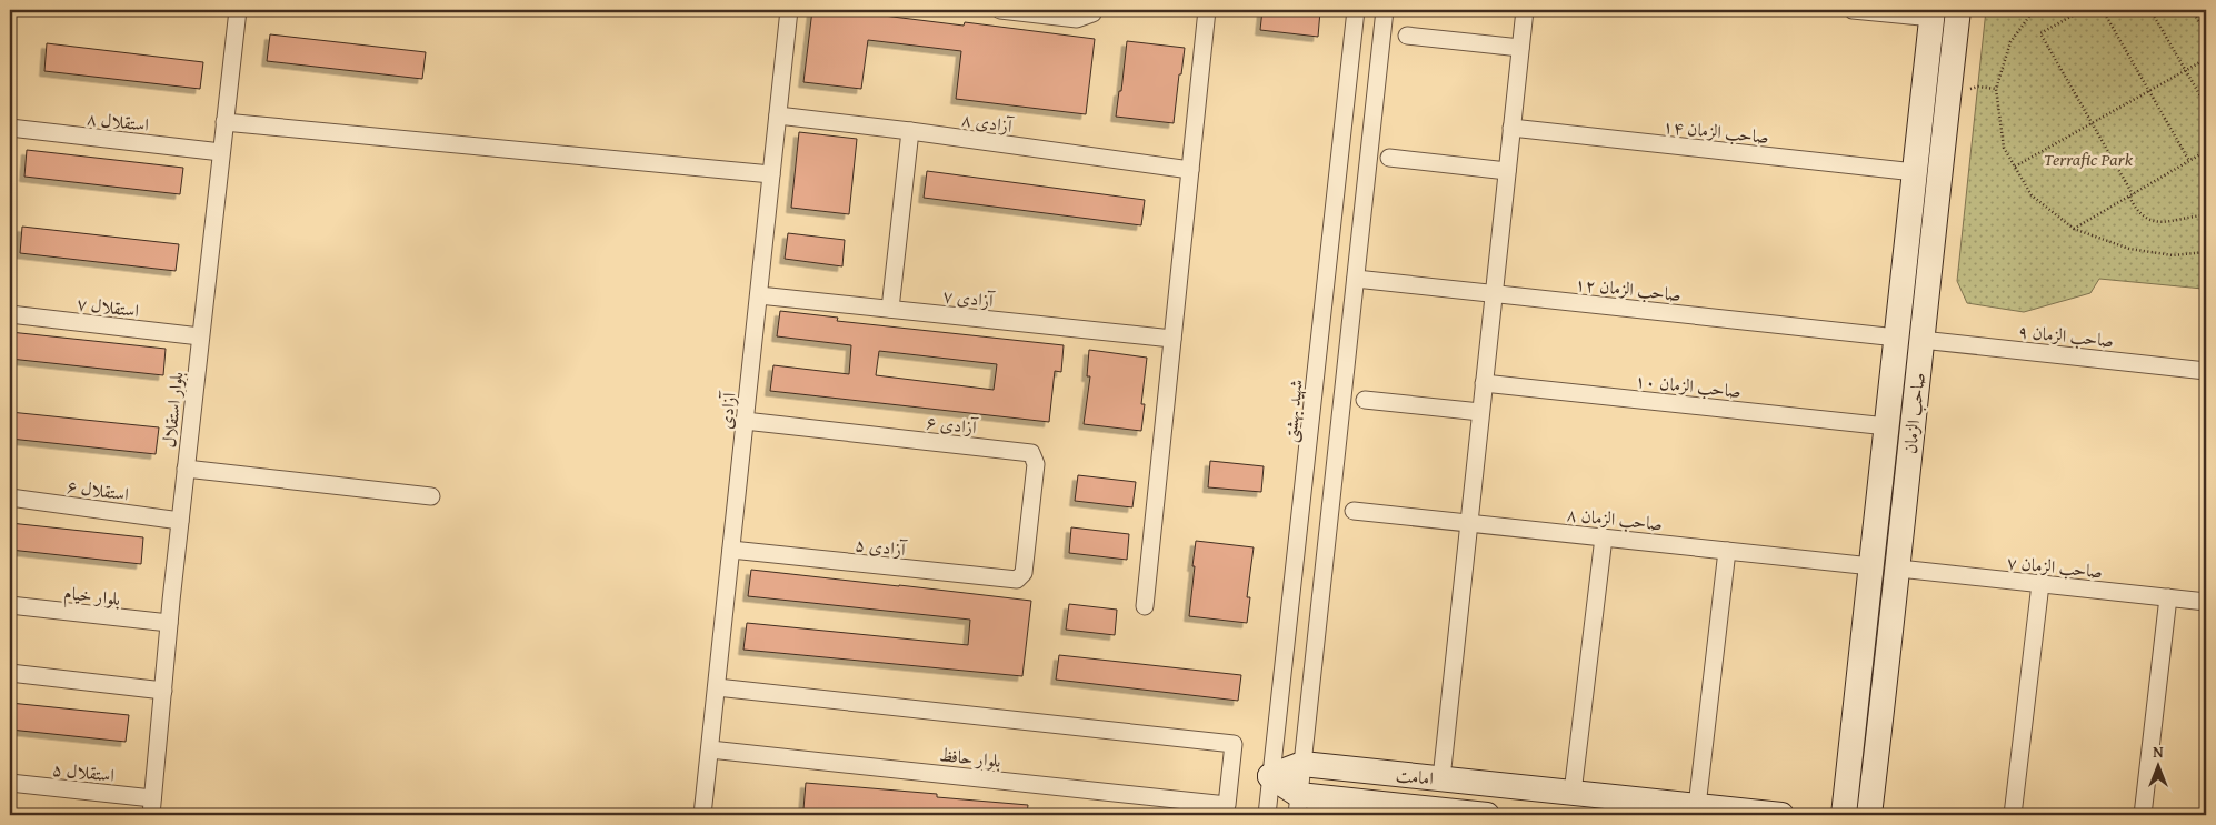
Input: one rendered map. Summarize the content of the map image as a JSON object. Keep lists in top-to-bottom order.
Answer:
{
  "streets": {
    "street": [
      "استقلال ۸",
      "آزادی ۸",
      "صاحب الزمان ۱۴",
      "صاحب الزمان ۱۲",
      "آزادی ۷",
      "استقلال ۷",
      "صاحب الزمان ۹",
      "صاحب الزمان ۱۰",
      "بلوار استقلال",
      "آزادی",
      "شهید بهشتی",
      "صاحب الزمان",
      "آزادی ۶",
      "استقلال ۶",
      "صاحب الزمان ۸",
      "آزادی ۵",
      "صاحب الزمان ۷",
      "بلوار خیام",
      "بلوار حافظ",
      "استقلال ۵",
      "امامت"
    ]
  },
  "crossings": [
    ["استقلال ۸", "بلوار استقلال"],
    ["آزادی ۸", "آزادی"],
    ["صاحب الزمان ۱۴", "صاحب الزمان"],
    ["صاحب الزمان ۱۲", "صاحب الزمان"],
    ["آزادی ۷", "آزادی"],
    ["استقلال ۷", "بلوار استقلال"],
    ["صاحب الزمان ۹", "صاحب الزمان"],
    ["صاحب الزمان ۱۰", "صاحب الزمان"],
    ["بلوار استقلال", "استقلال ۶"],
    ["بلوار استقلال", "بلوار خیام"],
    ["بلوار استقلال", "استقلال ۵"],
    ["آزادی", "آزادی ۶"],
    ["آزادی", "آزادی ۵"],
    ["آزادی", "بلوار حافظ"],
    ["شهید بهشتی", "امامت"],
    ["صاحب الزمان", "صاحب الزمان ۸"],
    ["صاحب الزمان", "صاحب الزمان ۷"],
    ["آزادی ۶", "آزادی ۵"]
  ],
  "parks": ["Terrafic Park"],
  "north": "top"
}
